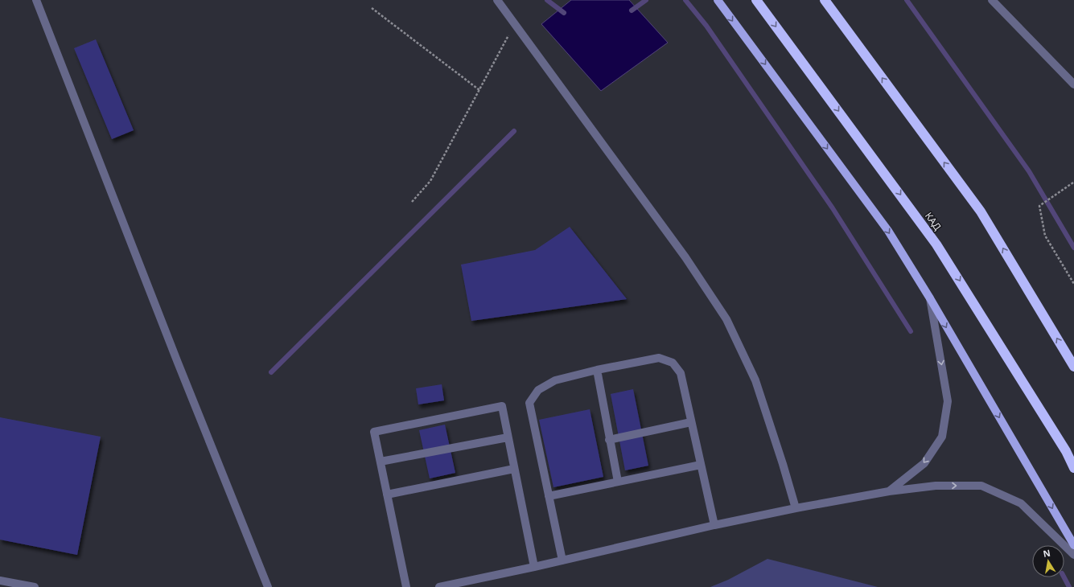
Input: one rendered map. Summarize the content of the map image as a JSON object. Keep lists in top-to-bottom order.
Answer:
{
  "streets": {
    "highway": ["КАД"]
  },
  "north": "top"
}
